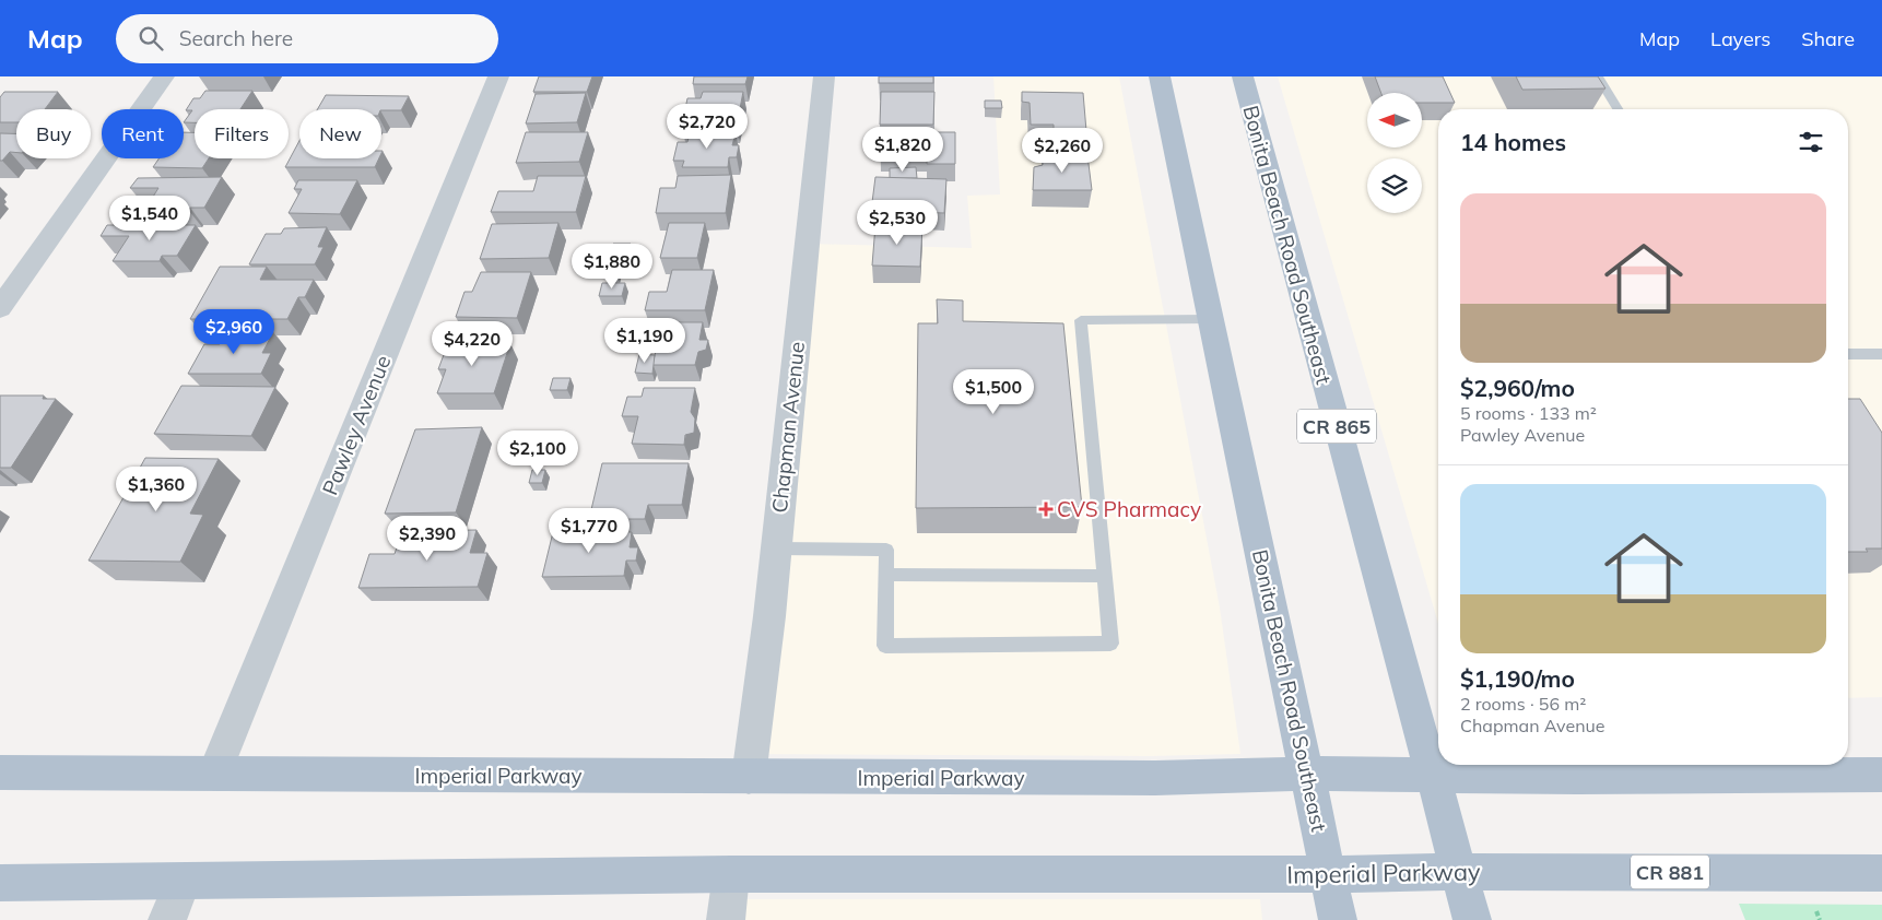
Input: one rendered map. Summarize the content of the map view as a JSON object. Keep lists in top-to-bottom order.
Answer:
{
  "streets": {
    "main road": [
      "Bonita Beach Road Southeast",
      "CR 865",
      "Imperial Parkway",
      "CR 881"
    ],
    "street": ["Pawley Avenue", "Chapman Avenue"]
  },
  "crossings": [
    ["Bonita Beach Road Southeast", "Imperial Parkway"],
    ["Pawley Avenue", "Imperial Parkway"],
    ["Chapman Avenue", "Imperial Parkway"]
  ],
  "places": {
    "health": ["CVS Pharmacy"]
  },
  "north": "left",
  "page": {
    "header": "Map",
    "search": "Search here",
    "nav": ["Map", "Layers", "Share"],
    "price": [
      "$2,720",
      "$1,820",
      "$2,260",
      "$1,540",
      "$2,530",
      "$1,880",
      "$2,960",
      "$1,190",
      "$4,220",
      "$1,500",
      "$2,100",
      "$1,360",
      "$1,770",
      "$2,390"
    ],
    "chip": [
      "Buy",
      "Rent",
      "Filters",
      "New"
    ],
    "heading": "14 homes",
    "list": [
      {
        "name": "$2,960/mo",
        "note": "5 rooms · 133 m² · Pawley Avenue"
      },
      {
        "name": "$1,190/mo",
        "note": "2 rooms · 56 m² · Chapman Avenue"
      }
    ]
  }
}
